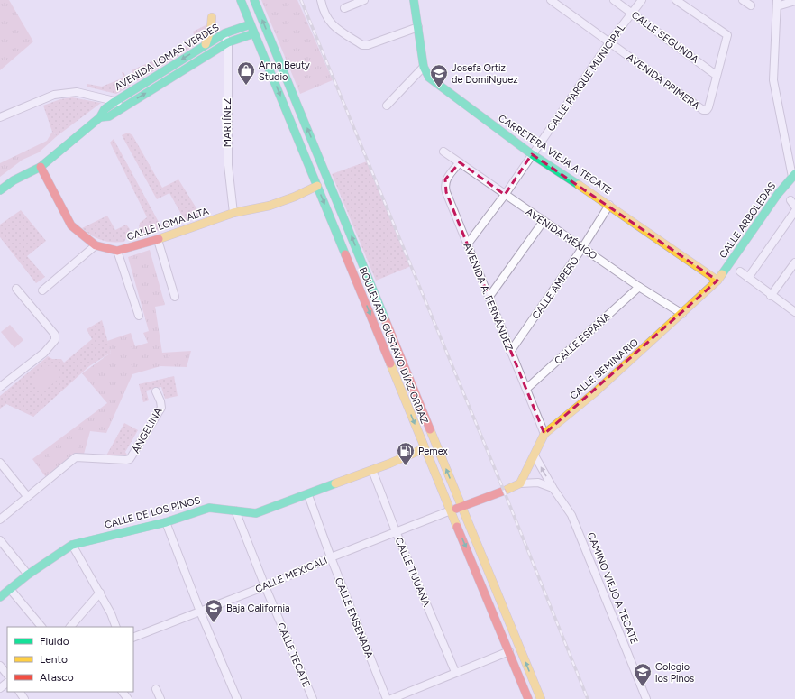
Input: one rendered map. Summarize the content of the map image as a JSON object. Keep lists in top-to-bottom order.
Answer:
{
  "streets": {
    "street": [
      "CALLE SEGUNDA",
      "AVENIDA LOMAS VERDES",
      "CALLE PARQUE MUNICIPAL",
      "AVENIDA PRIMERA",
      "MARTÍNEZ",
      "CARRETERA VIEJA A TECATE",
      "CALLE ARBOLEDAS",
      "CALLE LOMA ALTA",
      "AVENIDA MÉXICO",
      "CALLE AMPERO",
      "AVENIDA A. FERNÁNDEZ",
      "CALLE ESPAÑA",
      "BOULEVARD GUSTAVO DÍAZ ORDAZ",
      "CALLE SEMINARIO",
      "ÁNGELINA",
      "CALLE DE LOS PINOS",
      "CALLE TIJUANA",
      "CALLE MEXICALI",
      "CAMINO VIEJO A TECATE",
      "CALLE ENSENADA",
      "CALLE TECATE"
    ]
  },
  "crossings": [
    ["CALLE SEGUNDA", "CALLE PARQUE MUNICIPAL"],
    ["CALLE SEGUNDA", "AVENIDA PRIMERA"],
    ["AVENIDA LOMAS VERDES", "MARTÍNEZ"],
    ["AVENIDA LOMAS VERDES", "CALLE LOMA ALTA"],
    ["AVENIDA LOMAS VERDES", "BOULEVARD GUSTAVO DÍAZ ORDAZ"],
    ["CALLE PARQUE MUNICIPAL", "AVENIDA PRIMERA"],
    ["CALLE PARQUE MUNICIPAL", "CARRETERA VIEJA A TECATE"],
    ["CALLE PARQUE MUNICIPAL", "AVENIDA MÉXICO"],
    ["CALLE PARQUE MUNICIPAL", "AVENIDA A. FERNÁNDEZ"],
    ["MARTÍNEZ", "CALLE LOMA ALTA"],
    ["CARRETERA VIEJA A TECATE", "CALLE ARBOLEDAS"],
    ["CARRETERA VIEJA A TECATE", "CALLE AMPERO"],
    ["CARRETERA VIEJA A TECATE", "CALLE SEMINARIO"],
    ["CALLE ARBOLEDAS", "CALLE SEMINARIO"],
    ["CALLE LOMA ALTA", "BOULEVARD GUSTAVO DÍAZ ORDAZ"],
    ["AVENIDA MÉXICO", "CALLE AMPERO"],
    ["AVENIDA MÉXICO", "AVENIDA A. FERNÁNDEZ"],
    ["AVENIDA MÉXICO", "CALLE ESPAÑA"],
    ["AVENIDA MÉXICO", "CALLE SEMINARIO"],
    ["CALLE AMPERO", "AVENIDA A. FERNÁNDEZ"],
    ["AVENIDA A. FERNÁNDEZ", "CALLE ESPAÑA"],
    ["AVENIDA A. FERNÁNDEZ", "CALLE SEMINARIO"],
    ["BOULEVARD GUSTAVO DÍAZ ORDAZ", "CALLE DE LOS PINOS"],
    ["BOULEVARD GUSTAVO DÍAZ ORDAZ", "CALLE MEXICALI"],
    ["CALLE SEMINARIO", "CAMINO VIEJO A TECATE"],
    ["CALLE DE LOS PINOS", "CALLE TIJUANA"],
    ["CALLE DE LOS PINOS", "CALLE ENSENADA"],
    ["CALLE DE LOS PINOS", "CALLE TECATE"],
    ["CALLE TIJUANA", "CALLE MEXICALI"],
    ["CALLE MEXICALI", "CALLE ENSENADA"],
    ["CALLE MEXICALI", "CALLE TECATE"]
  ],
  "places": {
    "shop": ["Anna Beuty Studio"],
    "school or university": ["Josefa Ortiz de DomiNguez", "Baja California", "Colegio los Pinos"],
    "fuel station": ["Pemex"]
  },
  "legend": ["Fluido", "Lento", "Atasco"]
}
